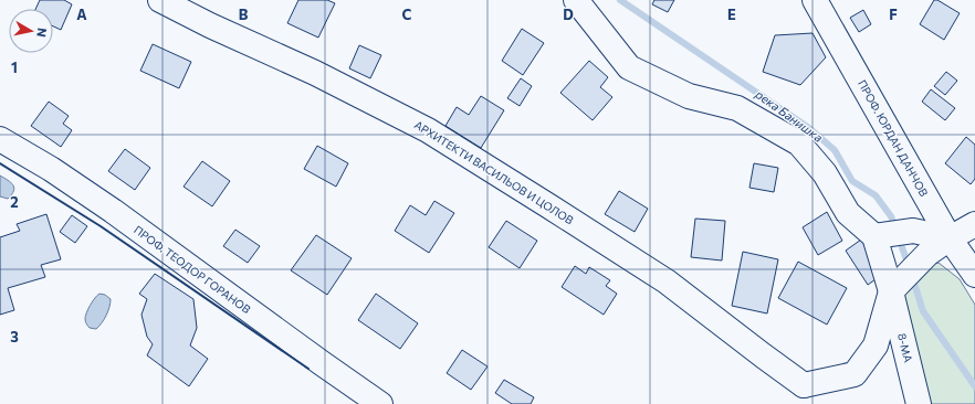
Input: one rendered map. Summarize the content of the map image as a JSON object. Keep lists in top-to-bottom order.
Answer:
{
  "streets": {
    "street": [
      "ПРОФ. ЮРДАН ДАНЧОВ",
      "АРХИТЕКТИ ВАСИЛЬОВ И ЦОЛОВ",
      "ПРОФ. ТЕОДОР ГОРАНОВ",
      "8-МА"
    ]
  },
  "water": ["река Банишка"],
  "north": "right",
  "grid": {
    "columns": [
      "A",
      "B",
      "C",
      "D",
      "E",
      "F"
    ],
    "rows": ["1", "2", "3"]
  }
}
